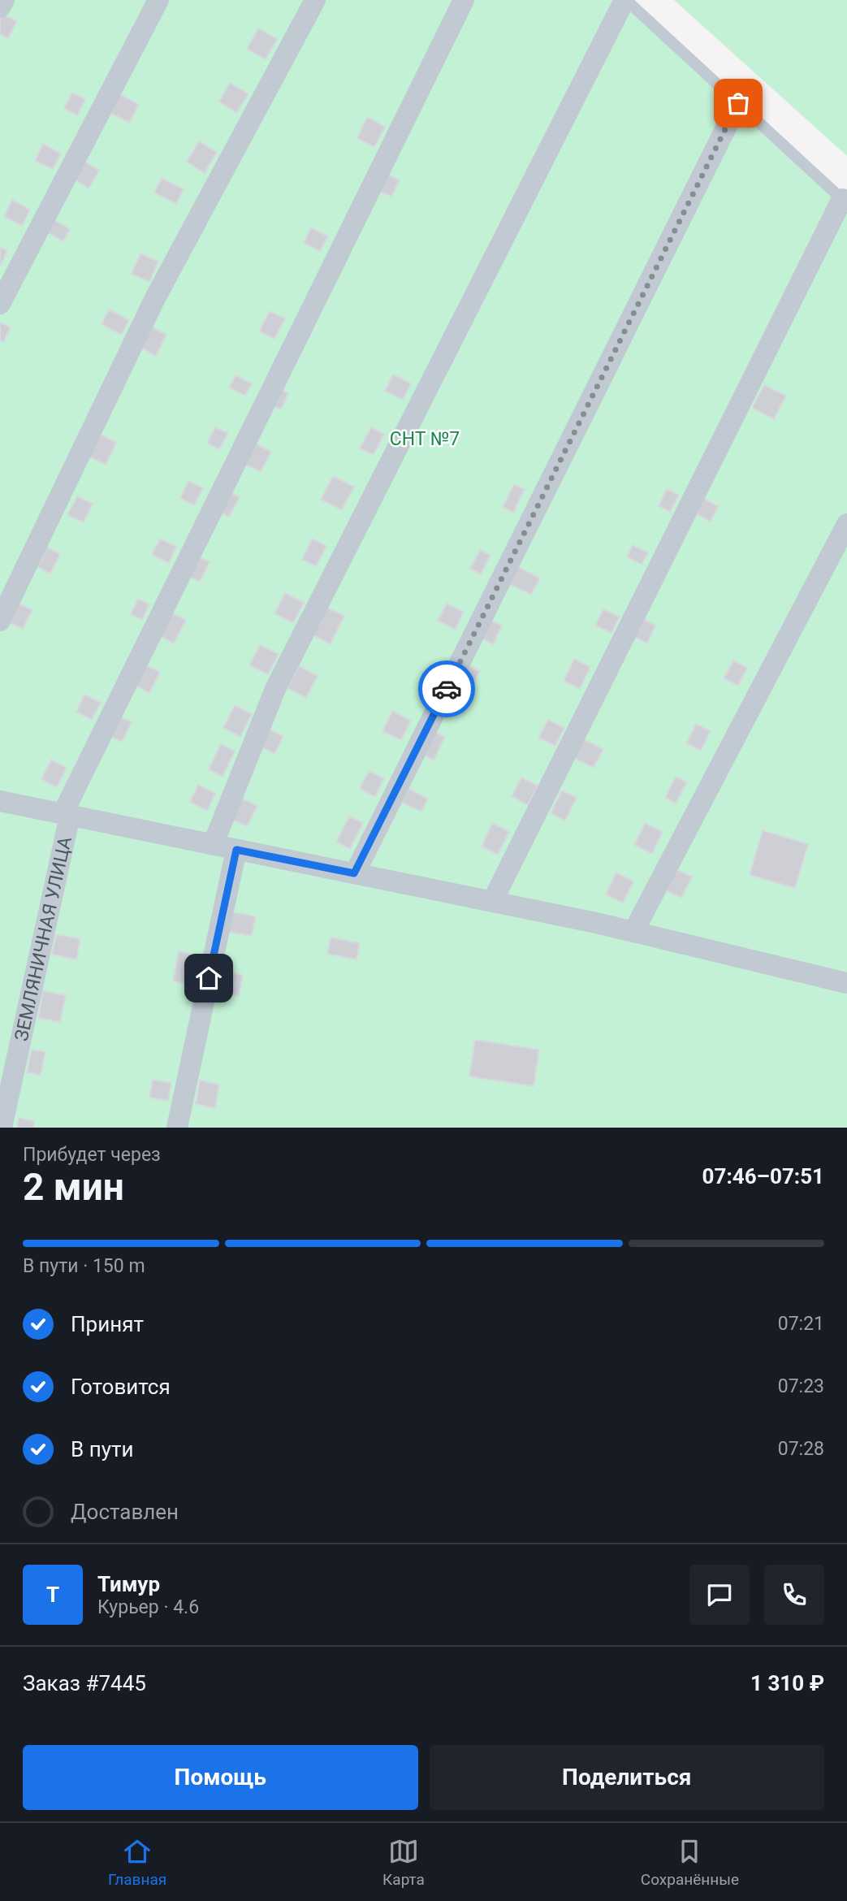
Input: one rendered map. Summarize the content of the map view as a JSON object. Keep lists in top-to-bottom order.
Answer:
{
  "streets": {
    "street": ["ЗЕМЛЯНИЧНАЯ УЛИЦА"]
  },
  "parks": ["СНТ №7"],
  "page": {
    "heading": ["2 мин", "Прибудет через", "07:46–07:51"],
    "panel": [
      "Тимур",
      "Курьер · 4.6",
      "Заказ #7445",
      "1 310 ₽"
    ],
    "bar": "В пути · 150 m",
    "list": [
      ["Принят", "07:21"],
      ["Готовится", "07:23"],
      ["В пути", "07:28"],
      "Доставлен"
    ],
    "round": "Т",
    "buttons": ["Помощь", "Поделиться"],
    "tabs": ["Главная", "Карта", "Сохранённые"]
  }
}
